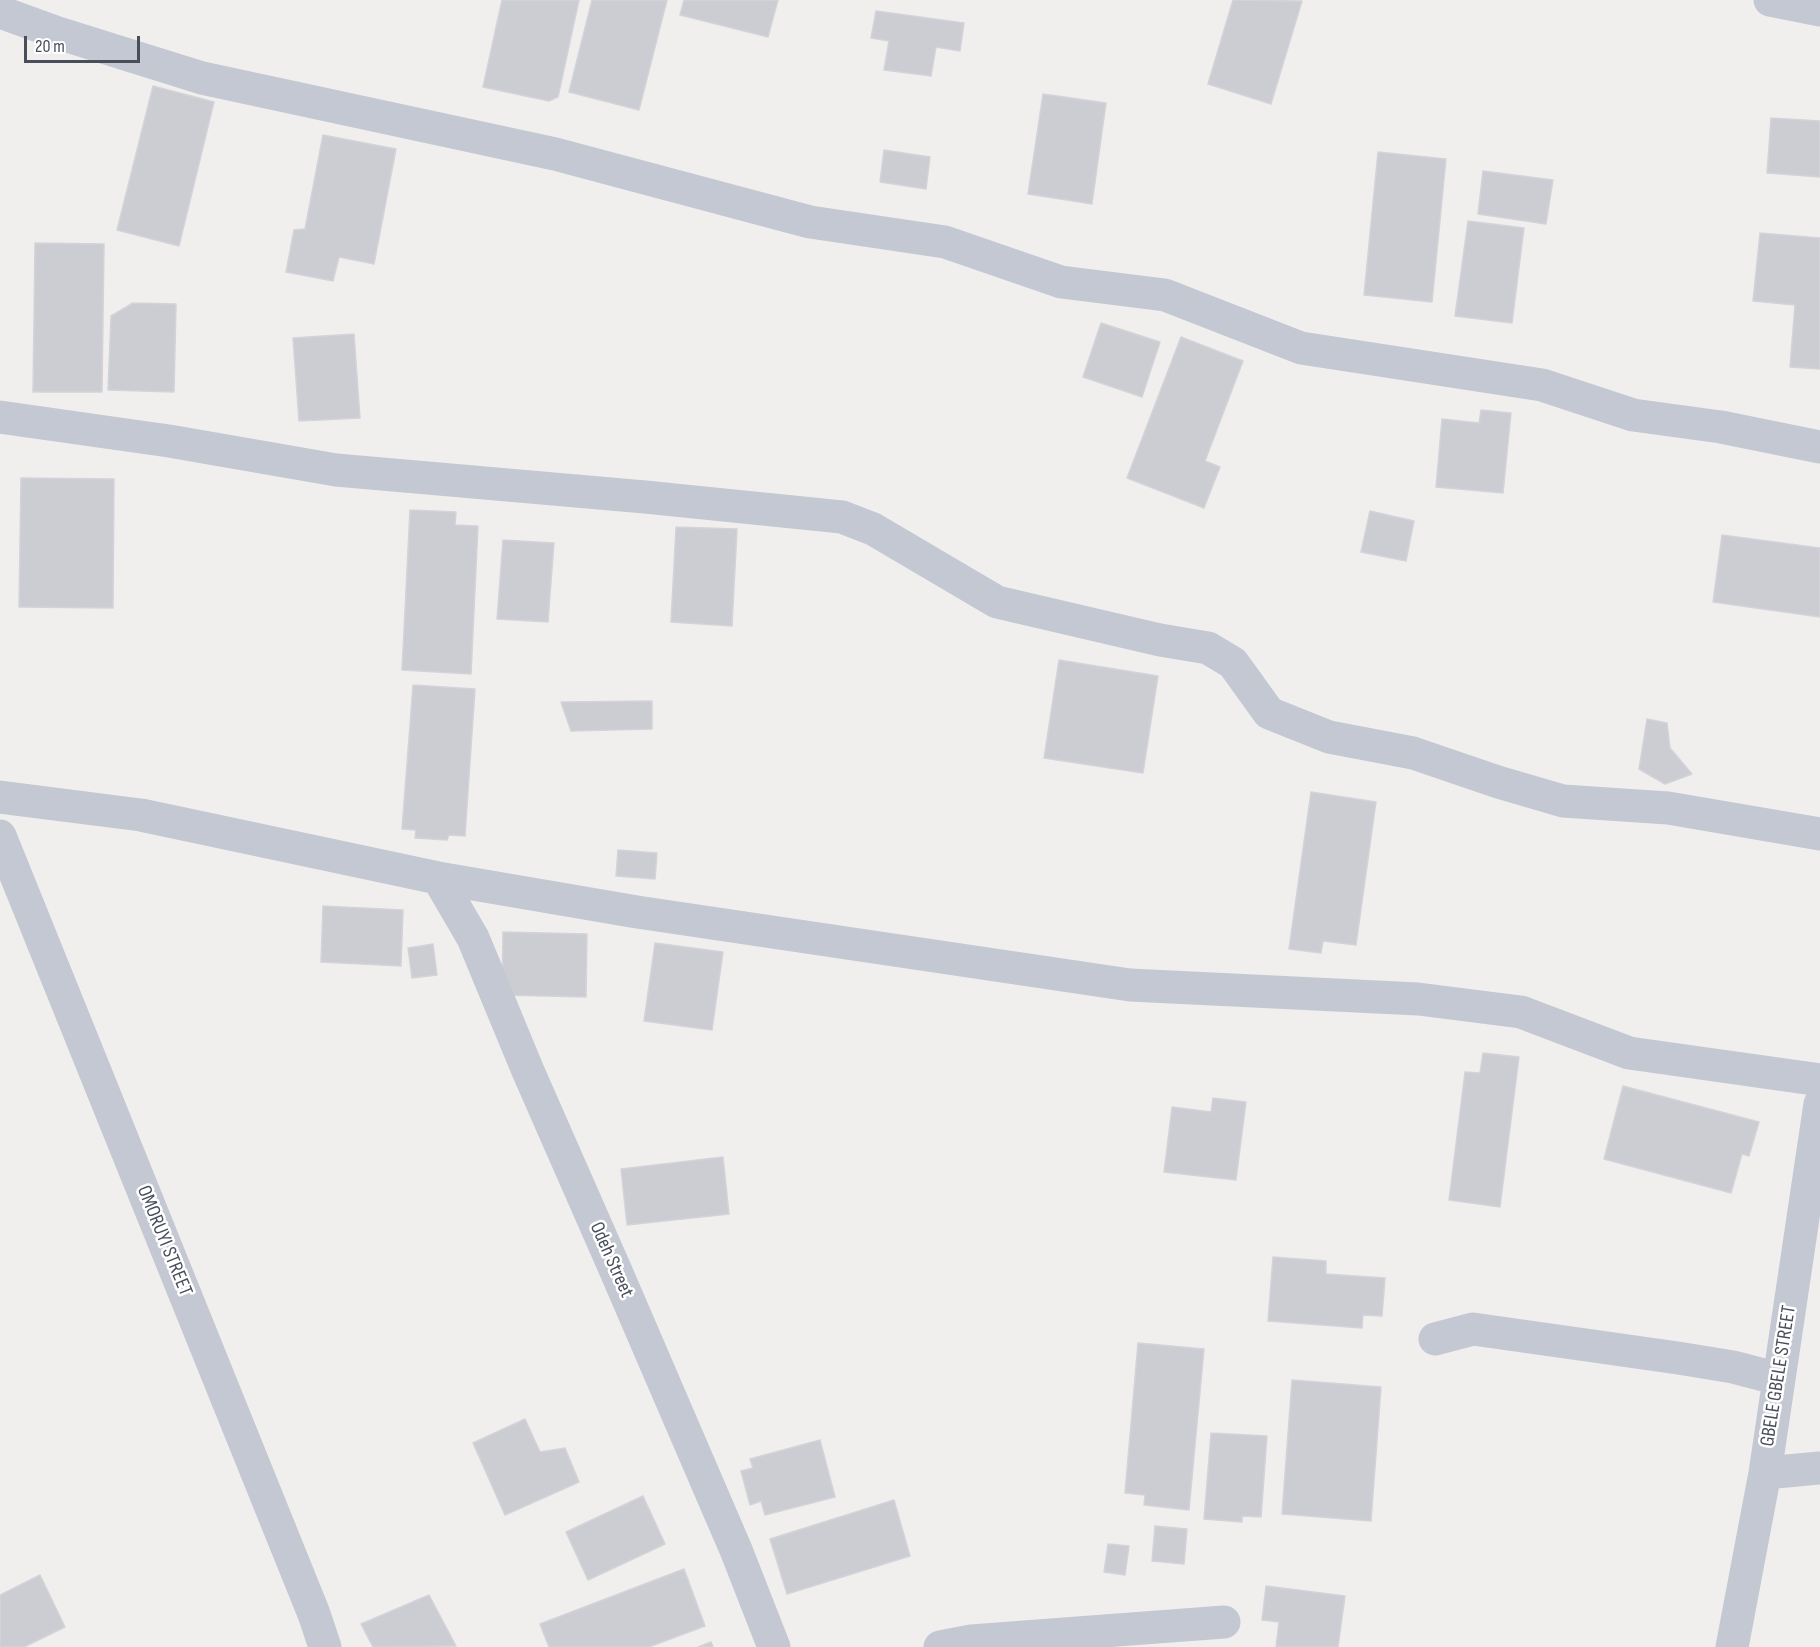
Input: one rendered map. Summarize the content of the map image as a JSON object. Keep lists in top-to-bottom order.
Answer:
{
  "streets": {
    "street": ["OMORUYI STREET", "Odeh Street", "GBELE GBELE STREET"]
  },
  "scale_bar": "20 m"
}
